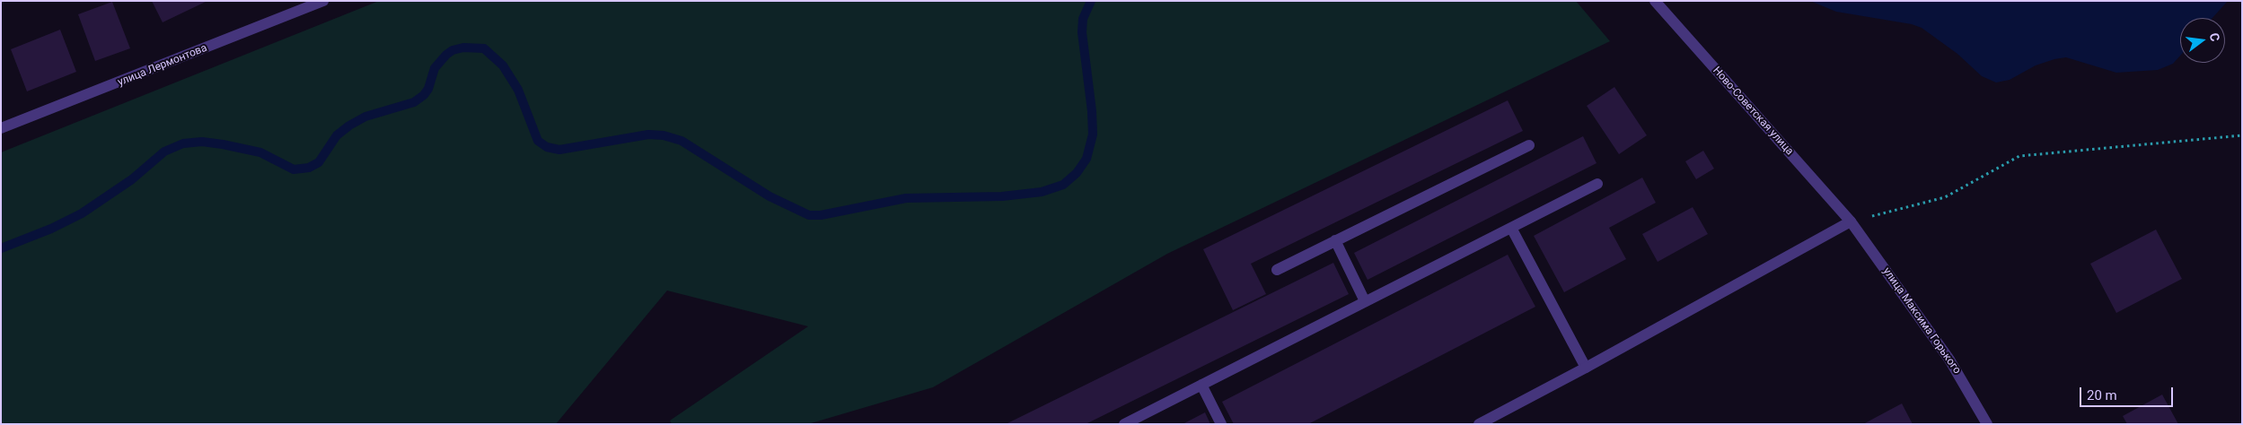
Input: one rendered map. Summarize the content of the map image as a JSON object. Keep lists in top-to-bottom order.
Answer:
{
  "streets": {
    "street": ["улица Лермонтова", "Ново-Советская улица", "улица Максима Горького"]
  },
  "crossings": [
    ["Ново-Советская улица", "улица Максима Горького"]
  ],
  "scale_bar": "20 m",
  "north": "right"
}
